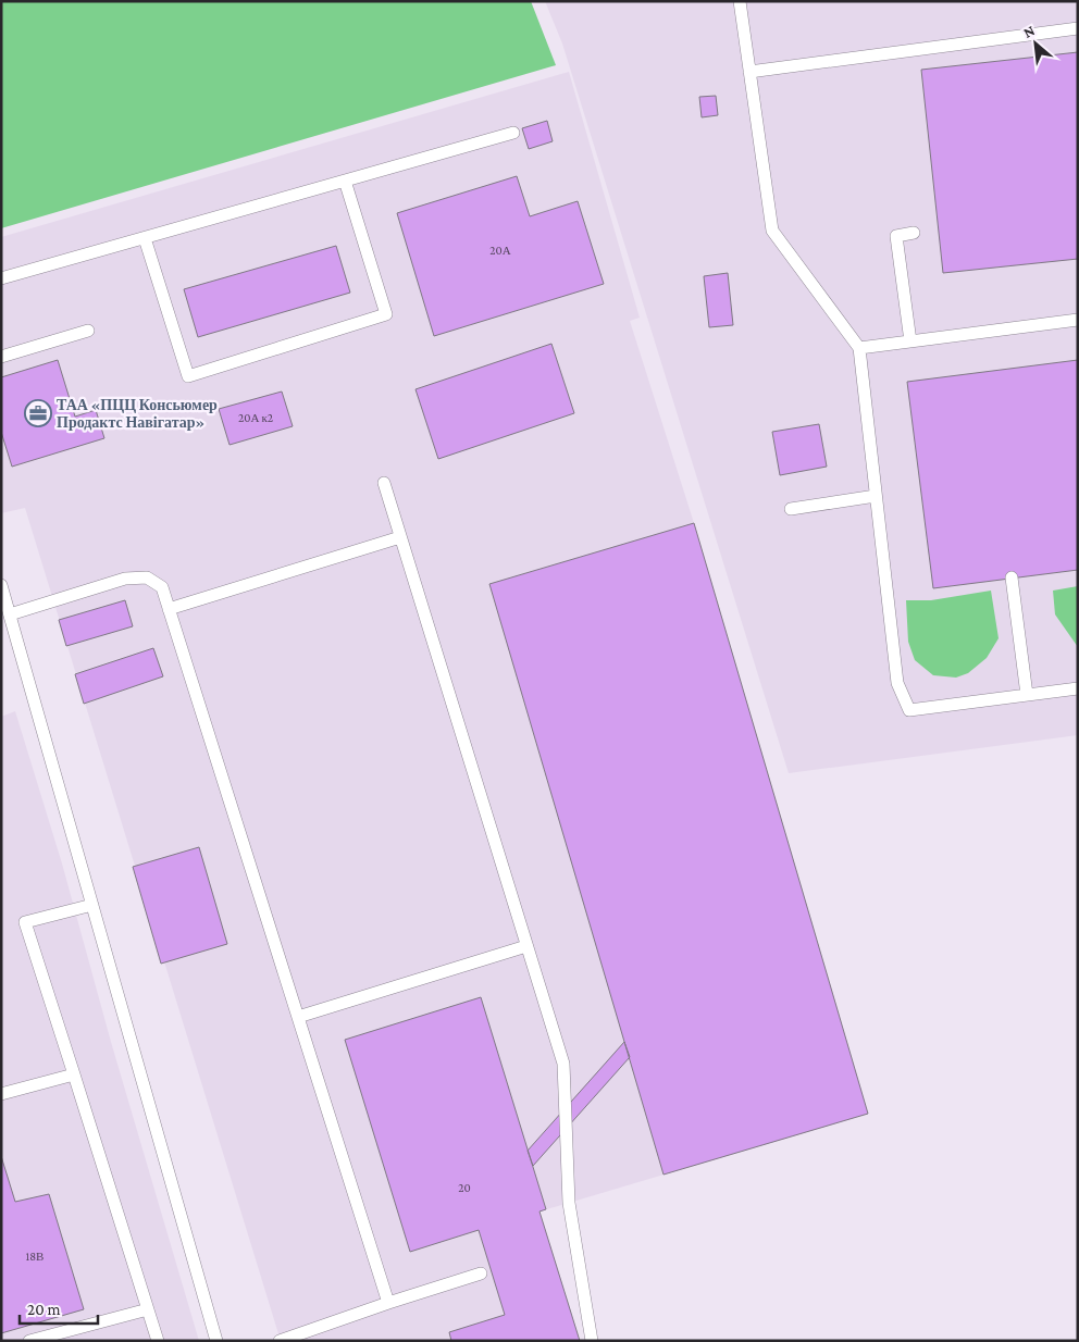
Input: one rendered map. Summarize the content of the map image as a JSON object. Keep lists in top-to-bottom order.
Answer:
{
  "places": {
    "office": ["ТАА «ПЦЦ Консьюмер Продактс Навігатар»"]
  },
  "house_numbers": [
    "20А",
    "20А к2",
    "20",
    "18В"
  ],
  "scale_bar": "20 m",
  "north": "top left"
}
